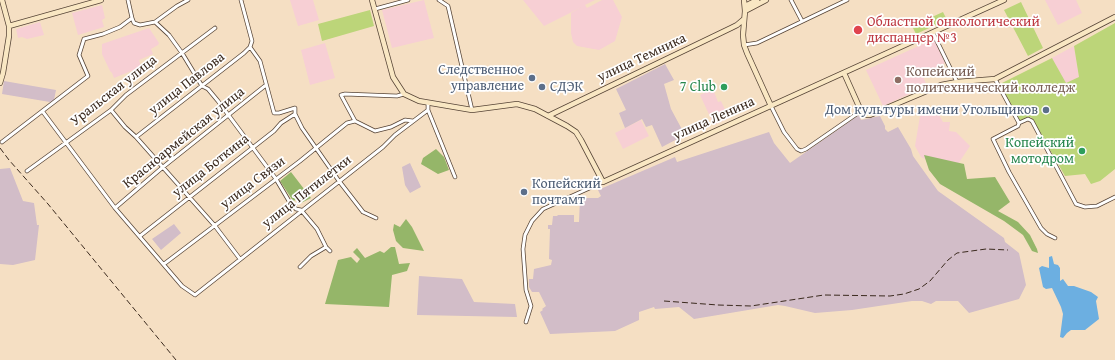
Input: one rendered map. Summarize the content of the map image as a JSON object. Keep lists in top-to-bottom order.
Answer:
{
  "streets": {
    "street": [
      "улица Темника",
      "улица Павлова",
      "Уральская улица",
      "улица Ленина",
      "Красноармейская улица",
      "улица Боткина",
      "улица Связи",
      "улица Пятилетки"
    ]
  },
  "crossings": [
    ["улица Связи", "улица Пятилетки"]
  ],
  "places": [
    "Областной онкологический диспанцер №3",
    "Следственное управление",
    "Копейский политехнический колледж",
    "СДЭК",
    "7 Club",
    "Дом культуры имени Угольщиков",
    "Копейский мотодром",
    "Копейский почтамт"
  ]
}
